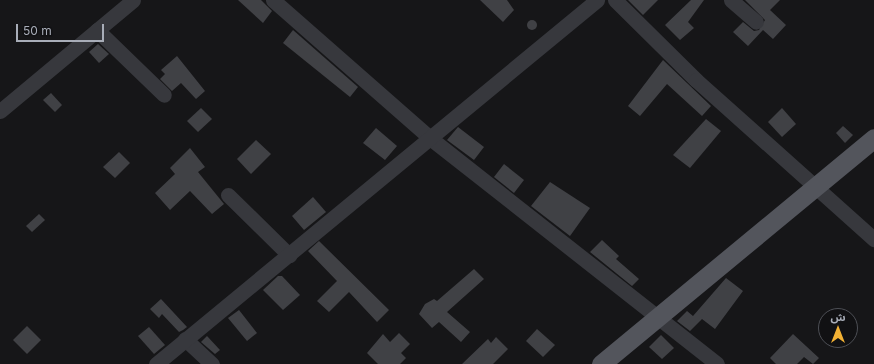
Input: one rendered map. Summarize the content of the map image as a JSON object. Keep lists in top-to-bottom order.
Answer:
{
  "scale_bar": "50 m",
  "north": "top"
}
